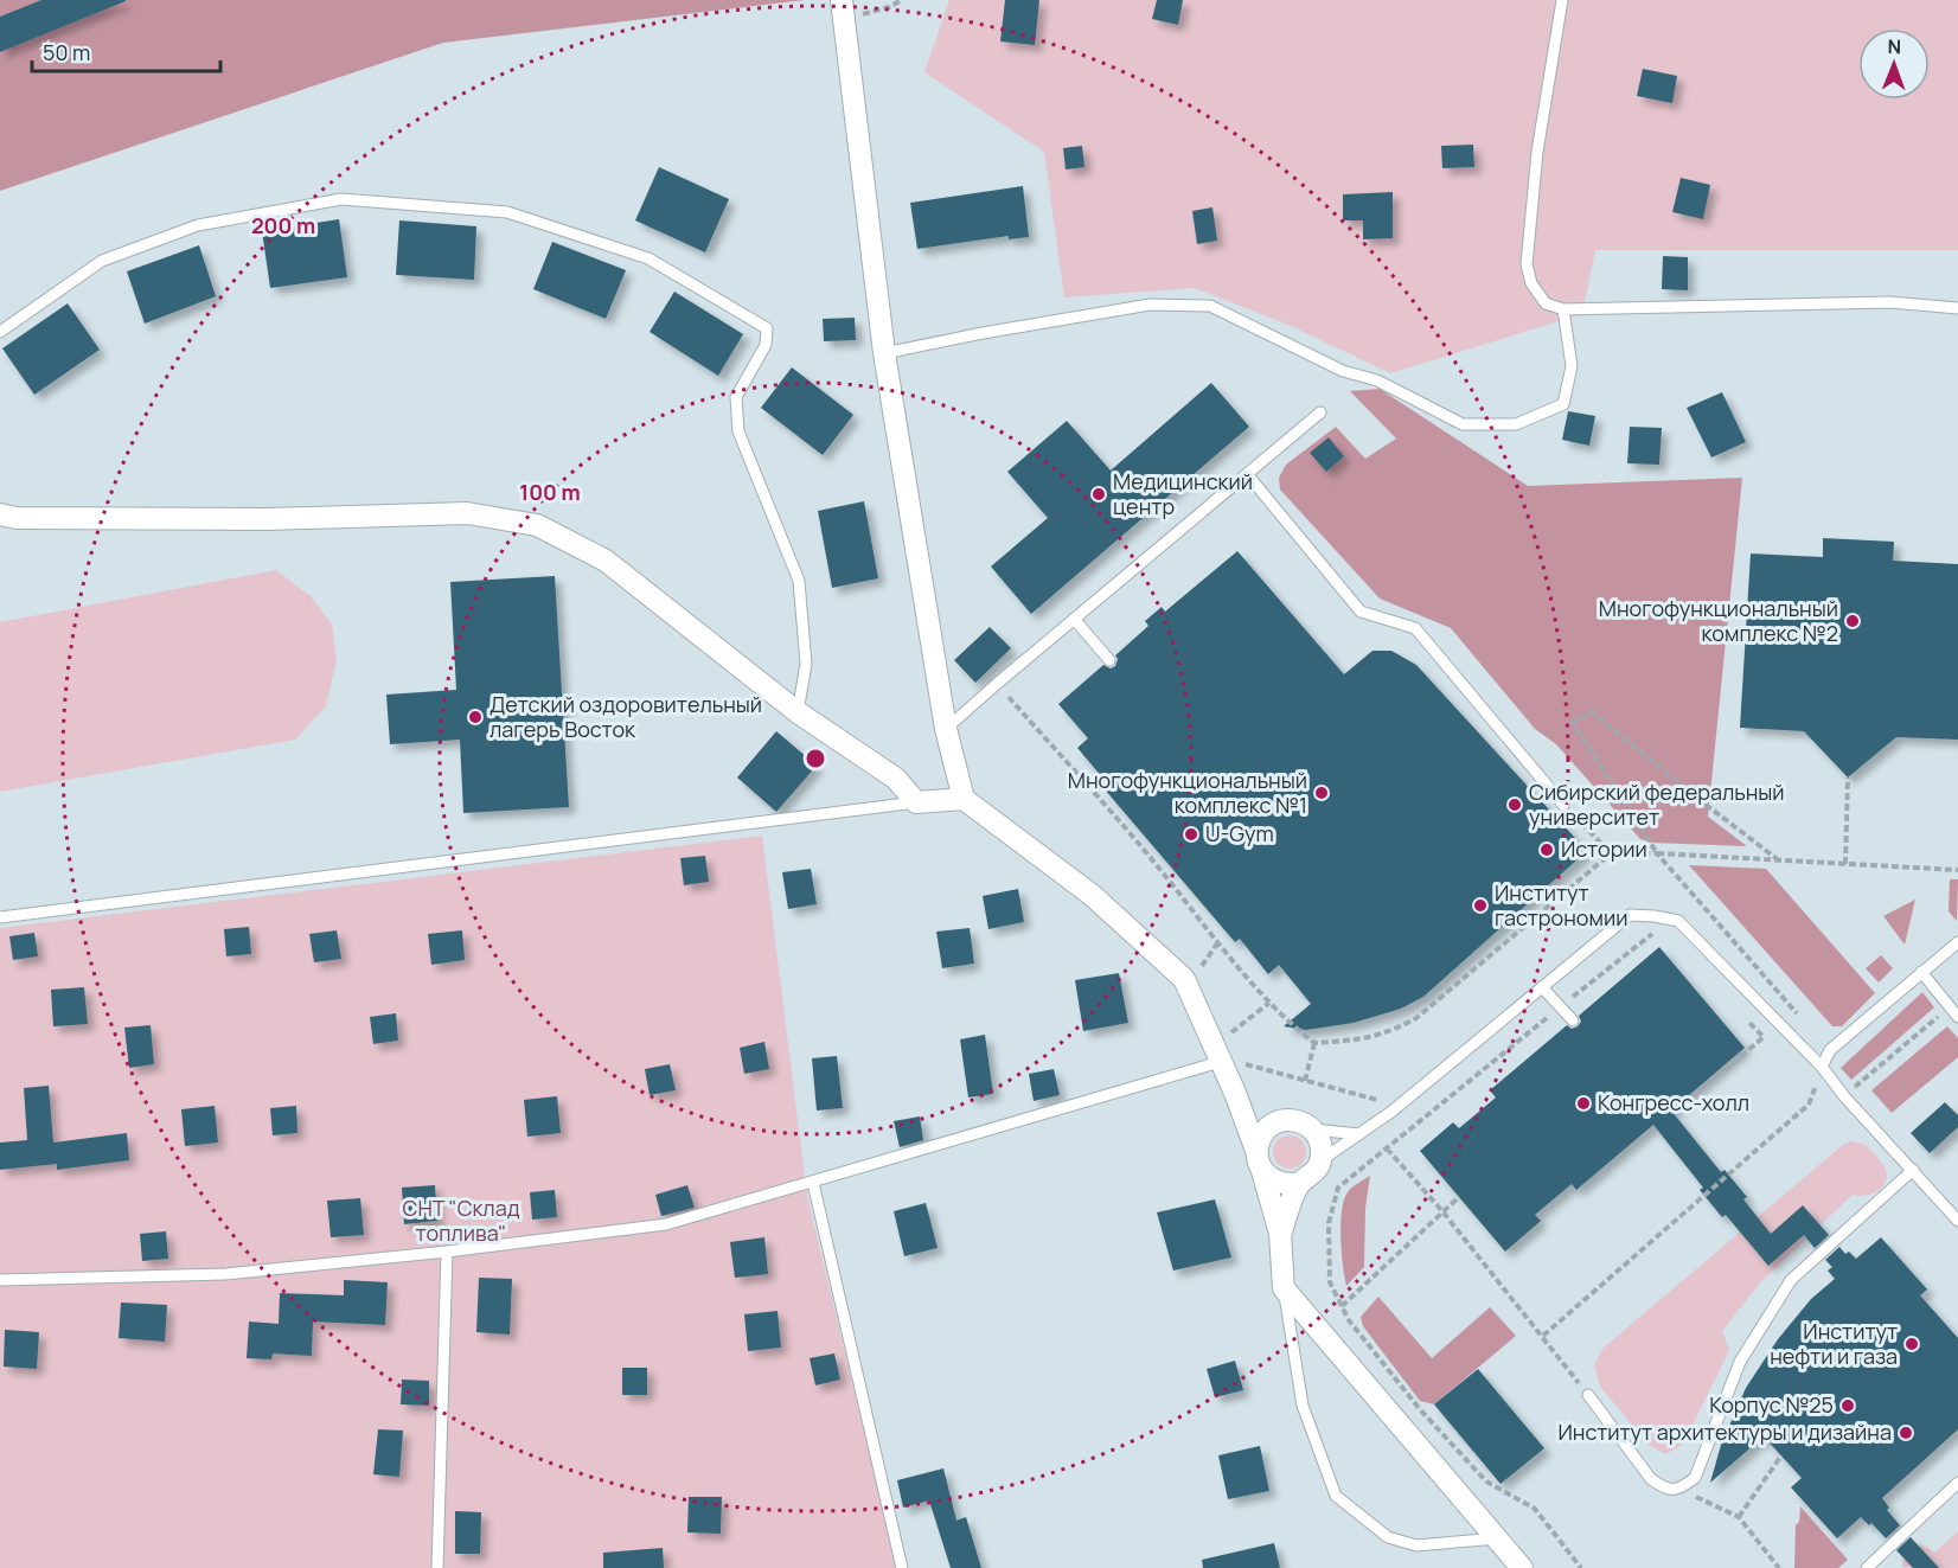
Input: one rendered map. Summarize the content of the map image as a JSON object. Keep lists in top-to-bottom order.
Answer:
{
  "parks": ["СНТ \"Склад топлива\""],
  "places": [
    "Медицинский центр",
    "Многофункциональный комплекс №2",
    "Детский оздоровительный лагерь Восток",
    "Многофункциональный комплекс №1",
    "Сибирский федеральный университет",
    "U-Gym",
    "Истории",
    "Институт гастрономии",
    "Конгресс-холл",
    "Институт нефти и газа",
    "Корпус №25",
    "Институт архитектуры и дизайна"
  ],
  "scale_bar": "50 m",
  "north": "top",
  "rings": ["200 m", "100 m"]
}
